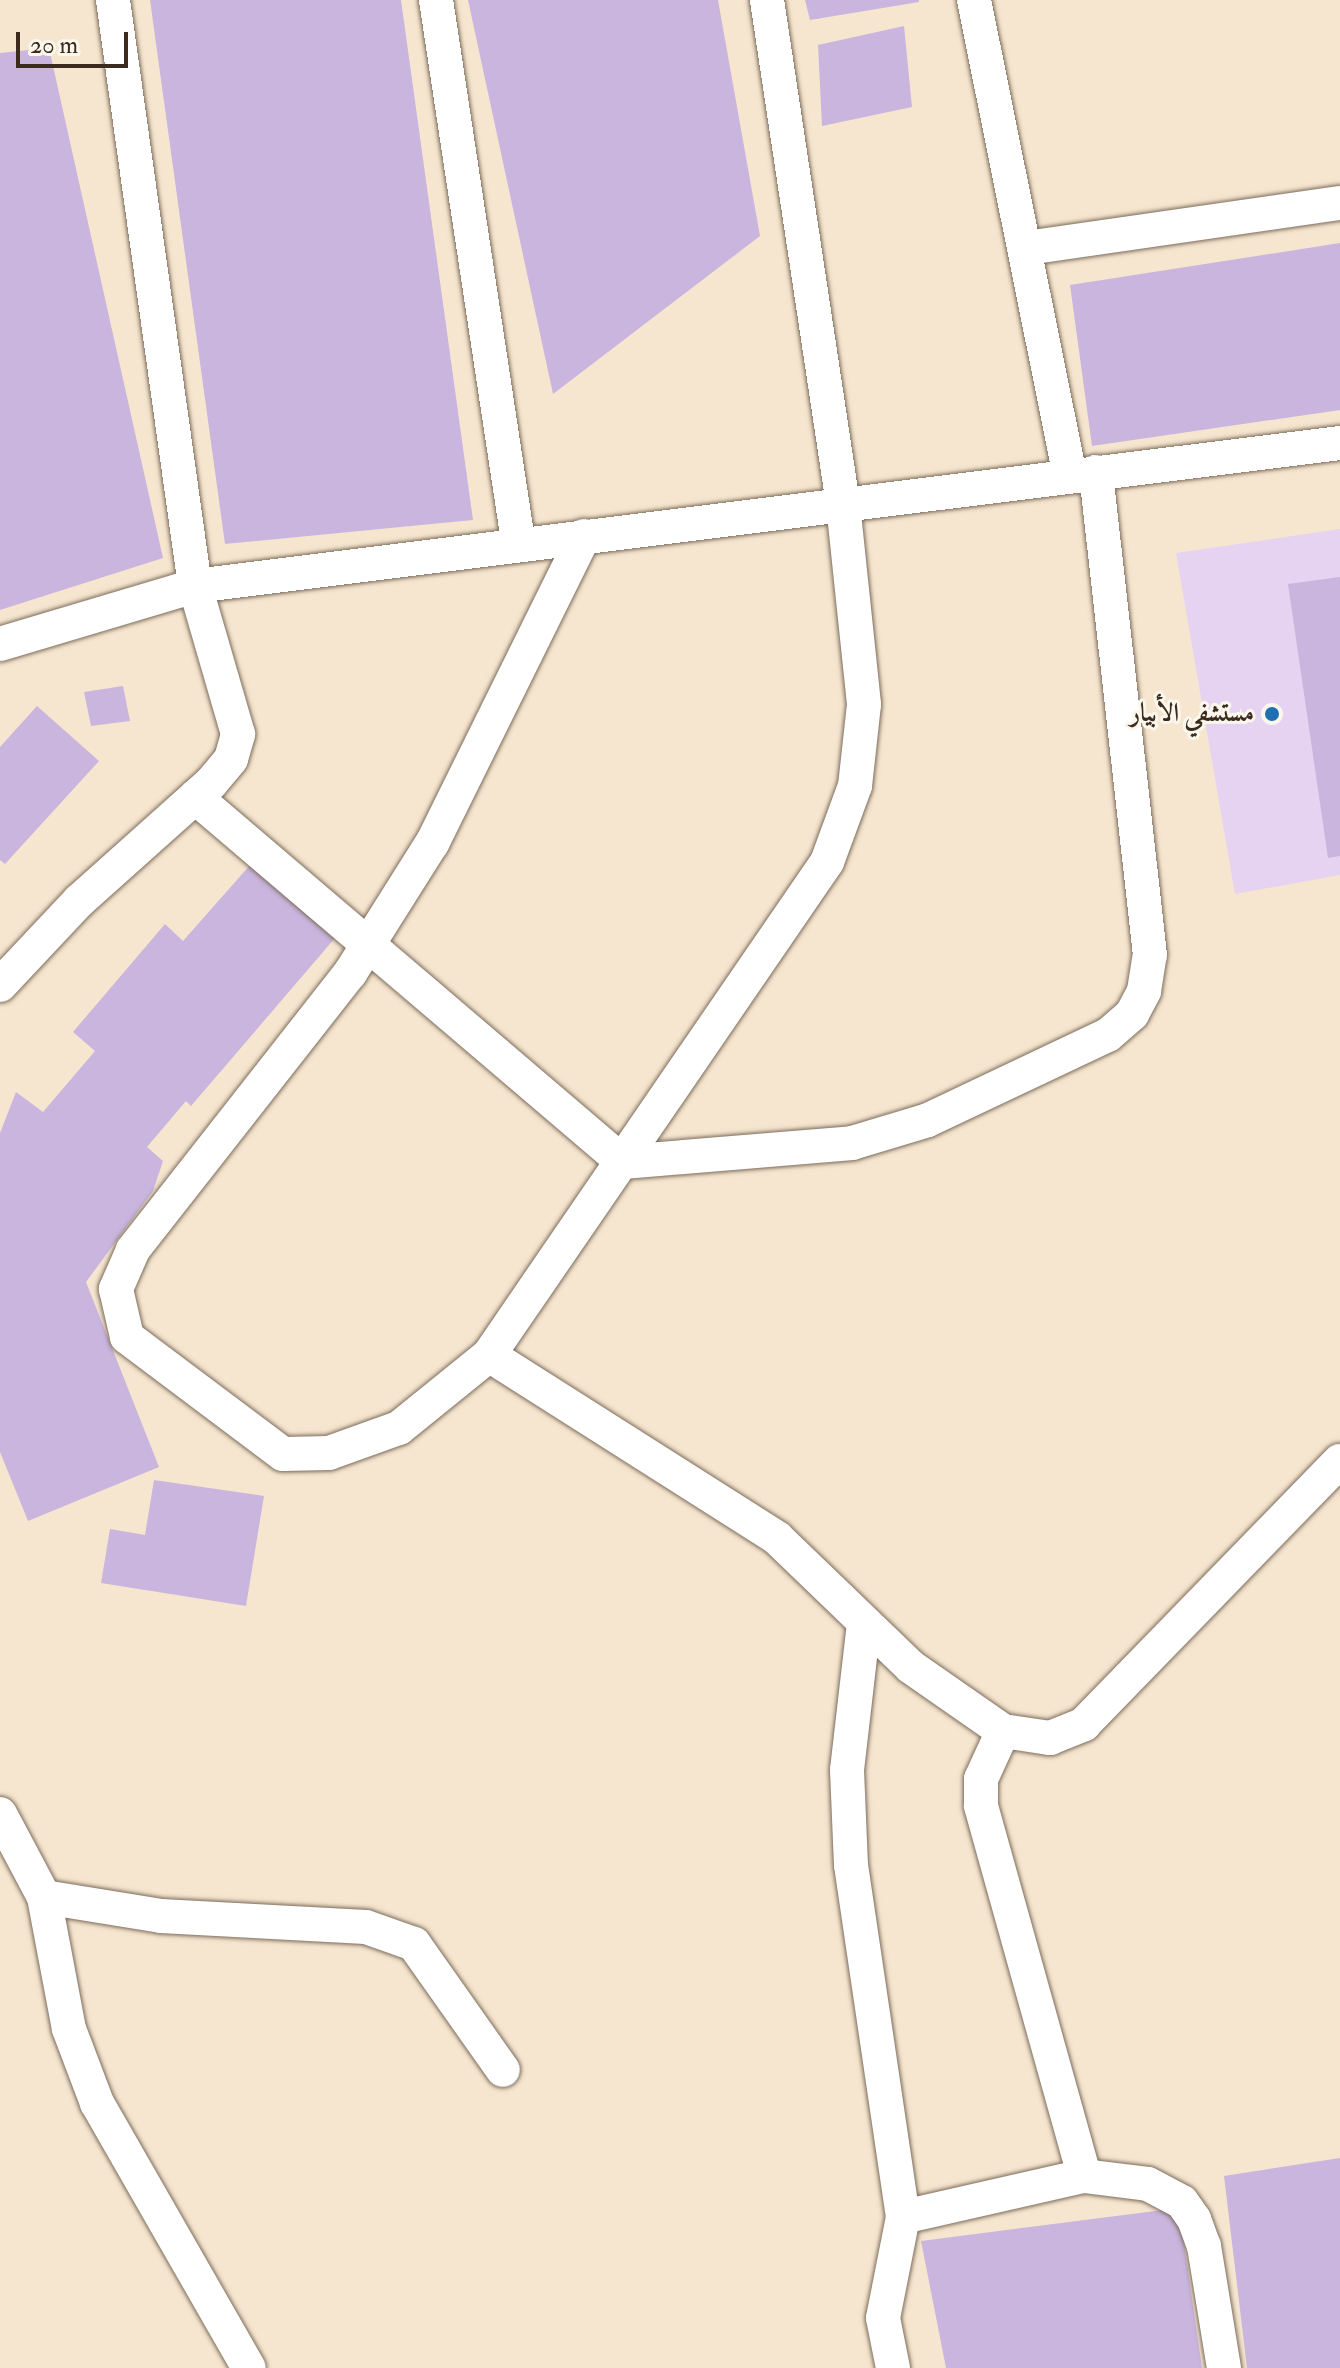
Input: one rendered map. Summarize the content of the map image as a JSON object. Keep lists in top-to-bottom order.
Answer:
{
  "places": ["مستشفي الأبيار"],
  "scale_bar": "20 m"
}
